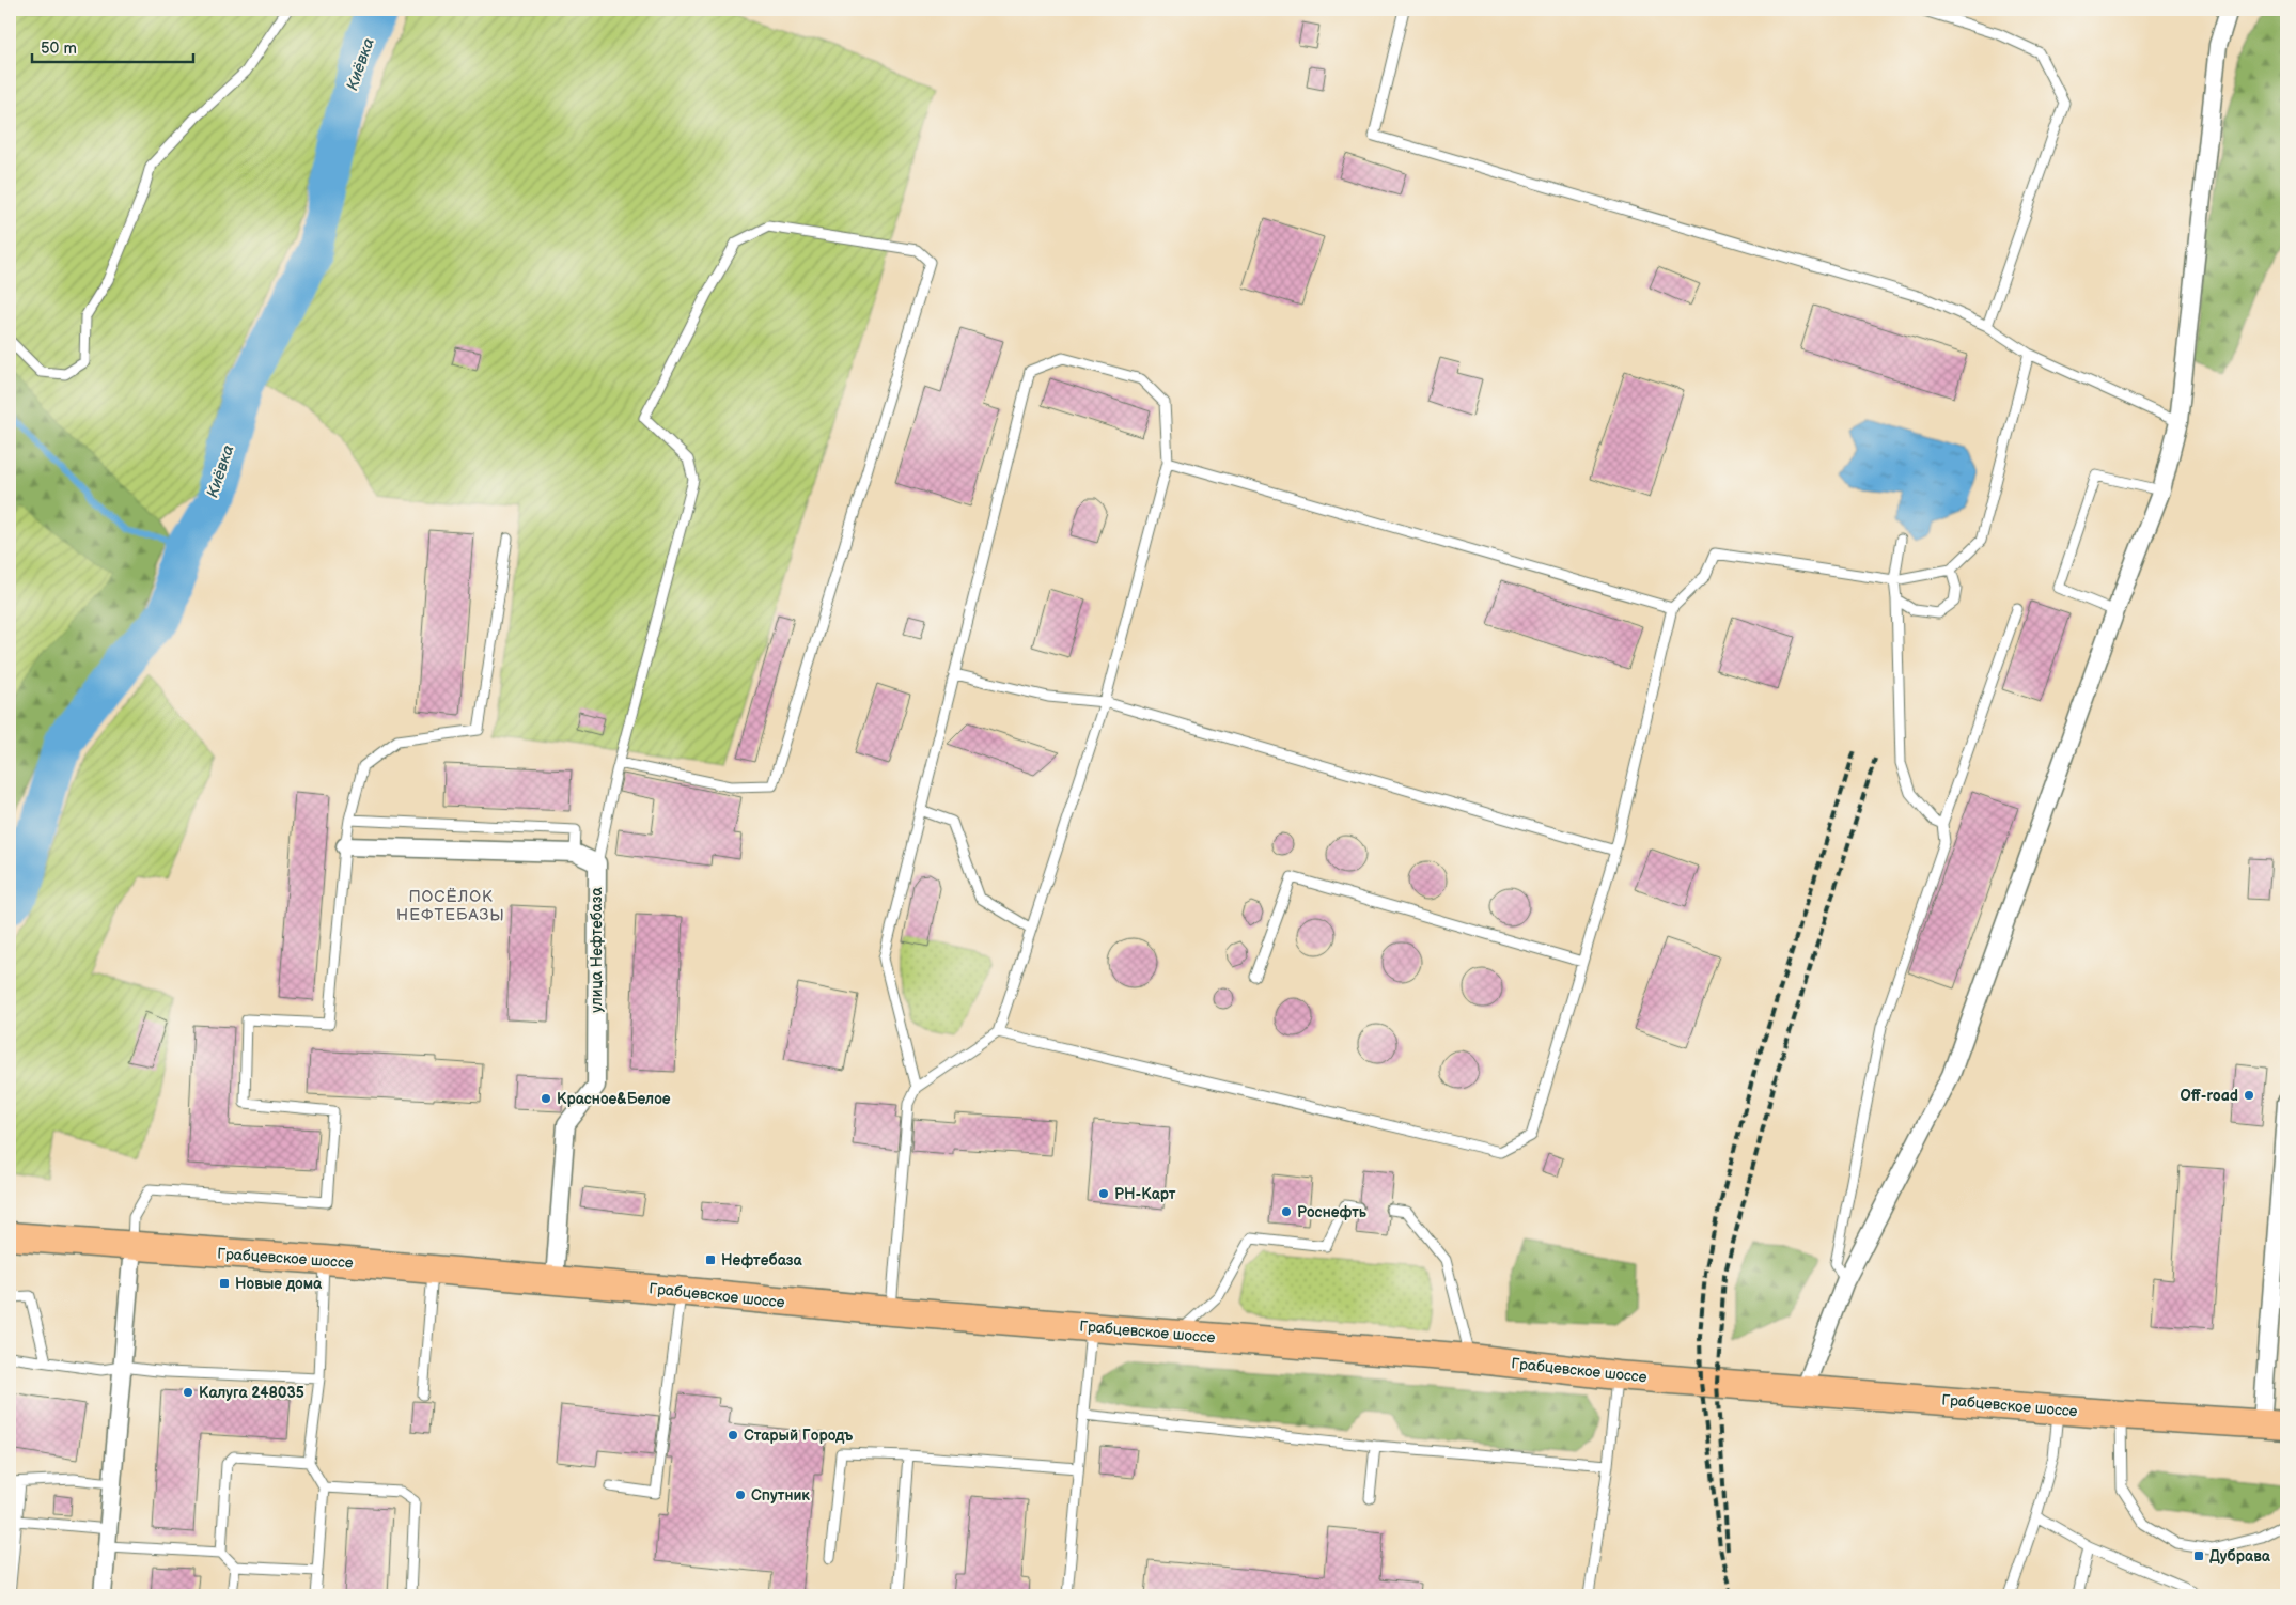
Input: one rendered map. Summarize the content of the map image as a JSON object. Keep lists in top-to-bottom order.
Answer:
{
  "streets": {
    "main road": ["Грабцевское шоссе"],
    "street": ["улица Нефтебаза"]
  },
  "crossings": [
    ["улица Нефтебаза", "Грабцевское шоссе"]
  ],
  "districts": ["ПОСЁЛОК НЕФТЕБАЗЫ"],
  "water": ["Киёвка"],
  "places": {
    "other": [
      "Off-road",
      "Красное&Белое",
      "РН-Карт",
      "Роснефть",
      "Калуга 248035",
      "Старый Городъ",
      "Спутник"
    ],
    "transit": ["Нефтебаза", "Новые дома", "Дубрава"]
  },
  "scale_bar": "50 m"
}
